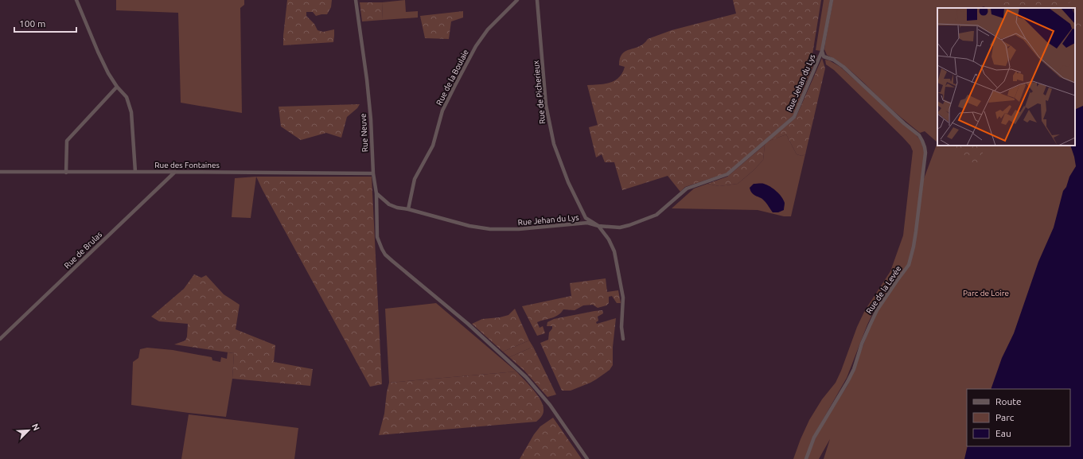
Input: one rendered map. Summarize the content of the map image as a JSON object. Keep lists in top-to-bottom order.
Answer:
{
  "streets": {
    "street": [
      "Rue de la Boulaie",
      "Rue Jehan du Lys",
      "Rue de Picherieux",
      "Rue Neuve",
      "Rue des Fontaines",
      "Rue de Brulas",
      "Rue de la Levée"
    ]
  },
  "crossings": [
    ["Rue de la Boulaie", "Rue Jehan du Lys"],
    ["Rue Jehan du Lys", "Rue de Picherieux"],
    ["Rue Jehan du Lys", "Rue Neuve"],
    ["Rue Jehan du Lys", "Rue de la Levée"],
    ["Rue Neuve", "Rue des Fontaines"],
    ["Rue des Fontaines", "Rue de Brulas"]
  ],
  "parks": ["Parc de Loire"],
  "legend": ["Route", "Parc", "Eau"],
  "scale_bar": "100 m",
  "north": "top right"
}
